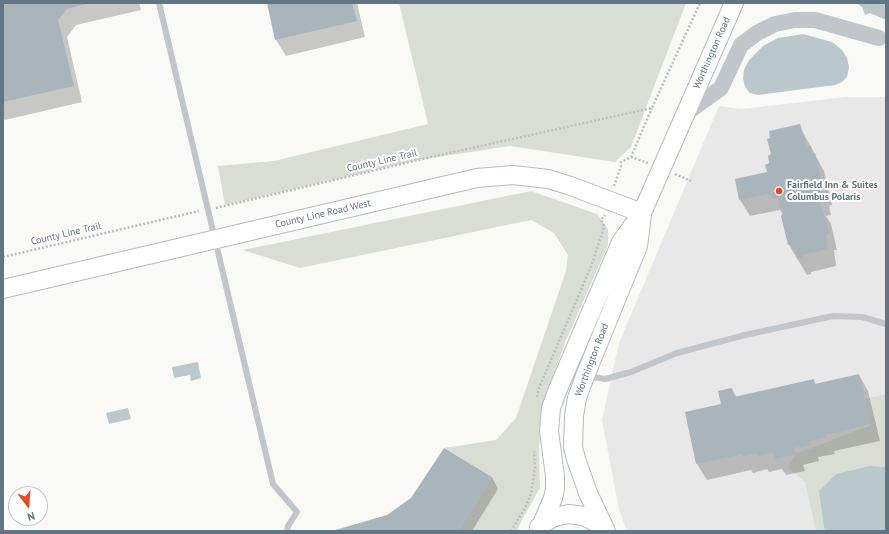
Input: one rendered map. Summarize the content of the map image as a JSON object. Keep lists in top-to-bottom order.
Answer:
{
  "streets": {
    "main road": ["Worthington Road", "County Line Road West"],
    "path": ["County Line Trail"]
  },
  "crossings": [
    ["Worthington Road", "County Line Road West"]
  ],
  "places": ["Fairfield Inn & Suites Columbus Polaris"],
  "north": "bottom"
}
